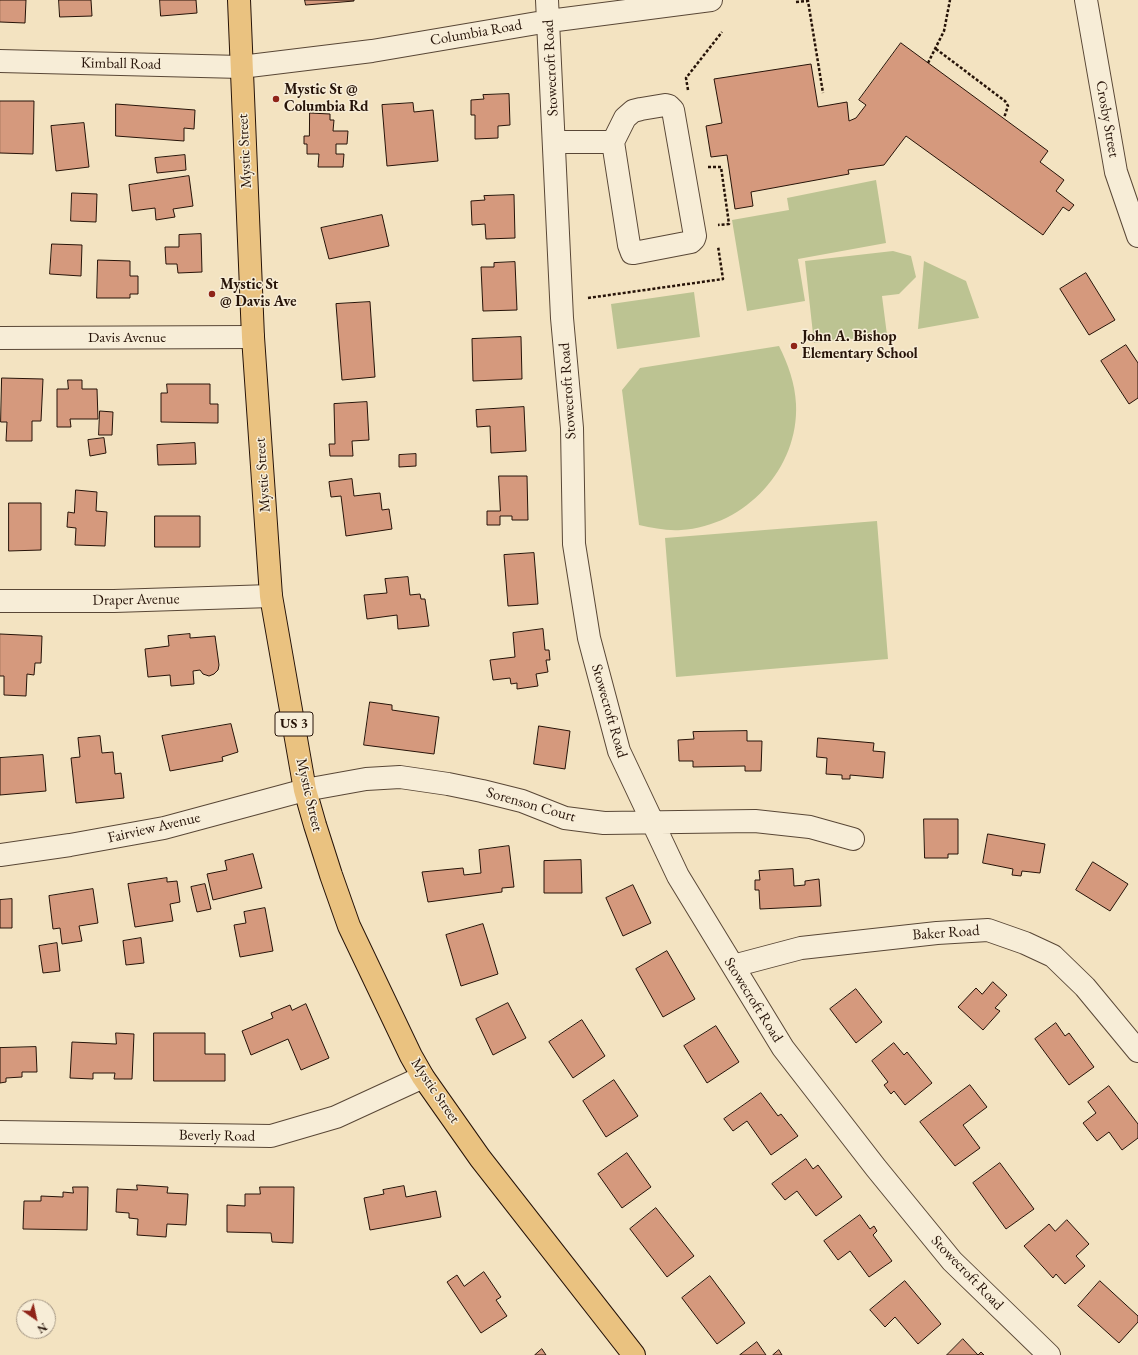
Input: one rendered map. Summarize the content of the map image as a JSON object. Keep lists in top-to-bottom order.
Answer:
{
  "streets": {
    "highway": ["Mystic Street", "US 3"],
    "street": [
      "Columbia Road",
      "Kimball Road",
      "Stowecroft Road",
      "Crosby Street",
      "Davis Avenue",
      "Draper Avenue",
      "Sorenson Court",
      "Fairview Avenue",
      "Baker Road",
      "Beverly Road"
    ]
  },
  "crossings": [
    ["Columbia Road", "Kimball Road"],
    ["Columbia Road", "Stowecroft Road"],
    ["Columbia Road", "Mystic Street"],
    ["Kimball Road", "Mystic Street"],
    ["Stowecroft Road", "Sorenson Court"],
    ["Stowecroft Road", "Baker Road"],
    ["Mystic Street", "Davis Avenue"],
    ["Mystic Street", "Draper Avenue"],
    ["Mystic Street", "Sorenson Court"],
    ["Mystic Street", "Fairview Avenue"],
    ["Mystic Street", "Beverly Road"],
    ["Sorenson Court", "Fairview Avenue"]
  ],
  "places": ["Mystic St @ Columbia Rd", "Mystic St @ Davis Ave", "John A. Bishop Elementary School"],
  "north": "bottom right"
}
